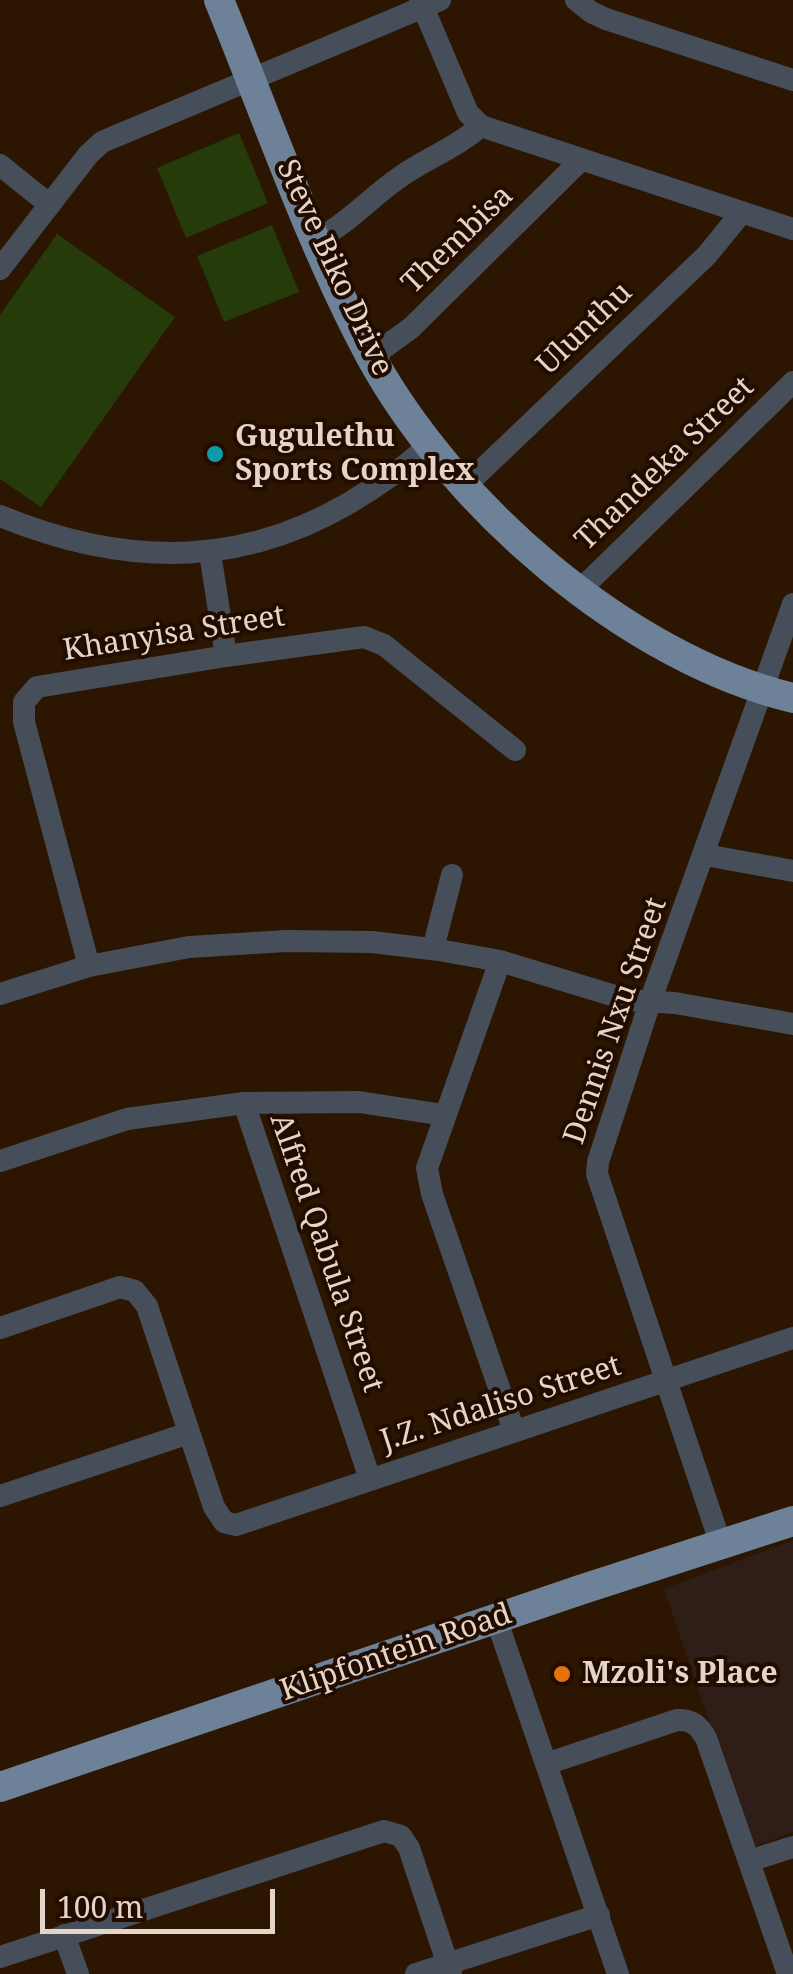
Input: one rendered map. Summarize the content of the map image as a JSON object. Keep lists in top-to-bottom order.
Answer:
{
  "streets": {
    "main road": ["Steve Biko Drive", "Klipfontein Road"],
    "street": [
      "Thembisa",
      "Ulunthu",
      "Thandeka Street",
      "Khanyisa Street",
      "Dennis Nxu Street",
      "Alfred Qabula Street",
      "J.Z. Ndaliso Street"
    ]
  },
  "crossings": [
    ["Thembisa", "Steve Biko Drive"],
    ["Steve Biko Drive", "Ulunthu"],
    ["Steve Biko Drive", "Thandeka Street"],
    ["Steve Biko Drive", "Dennis Nxu Street"],
    ["Dennis Nxu Street", "J.Z. Ndaliso Street"],
    ["Dennis Nxu Street", "Klipfontein Road"],
    ["Alfred Qabula Street", "J.Z. Ndaliso Street"]
  ],
  "places": ["Gugulethu Sports Complex", "Mzoli's Place"],
  "scale_bar": "100 m"
}
